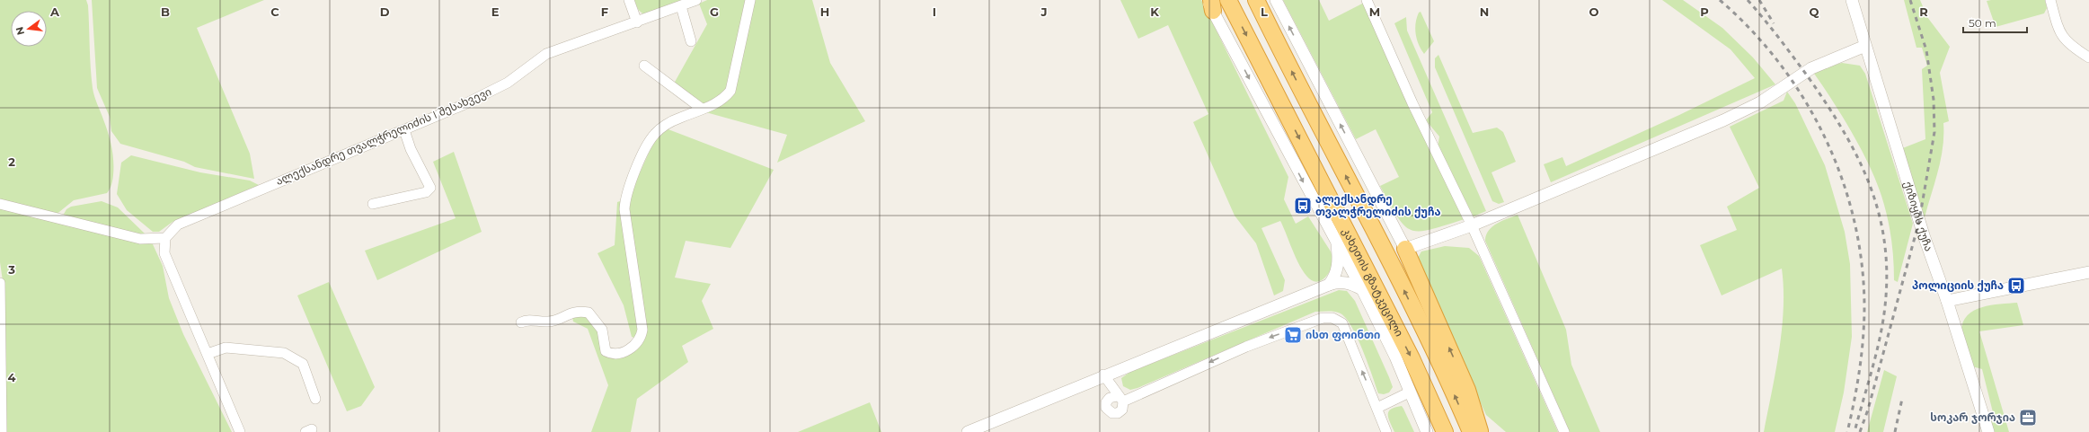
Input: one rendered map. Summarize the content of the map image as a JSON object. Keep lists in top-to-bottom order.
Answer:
{
  "streets": {
    "highway": ["კახეთის გზატკეცილი"],
    "street": ["ალექსანდრე თვალჭრელიძის I შესახვევი", "ქიზიყის ქუჩა"]
  },
  "places": {
    "bus stop": ["ალექსანდრე თვალჭრელიძის ქუჩა", "პოლიციის ქუჩა"],
    "supermarket": ["ისთ ფოინთი"],
    "office": ["სოკარ ჯორჯია"]
  },
  "scale_bar": "50 m",
  "north": "left",
  "grid": {
    "columns": [
      "A",
      "B",
      "C",
      "D",
      "E",
      "F",
      "G",
      "H",
      "I",
      "J",
      "K",
      "L",
      "M",
      "N",
      "O",
      "P",
      "Q",
      "R"
    ],
    "rows": ["2", "3", "4"]
  }
}
